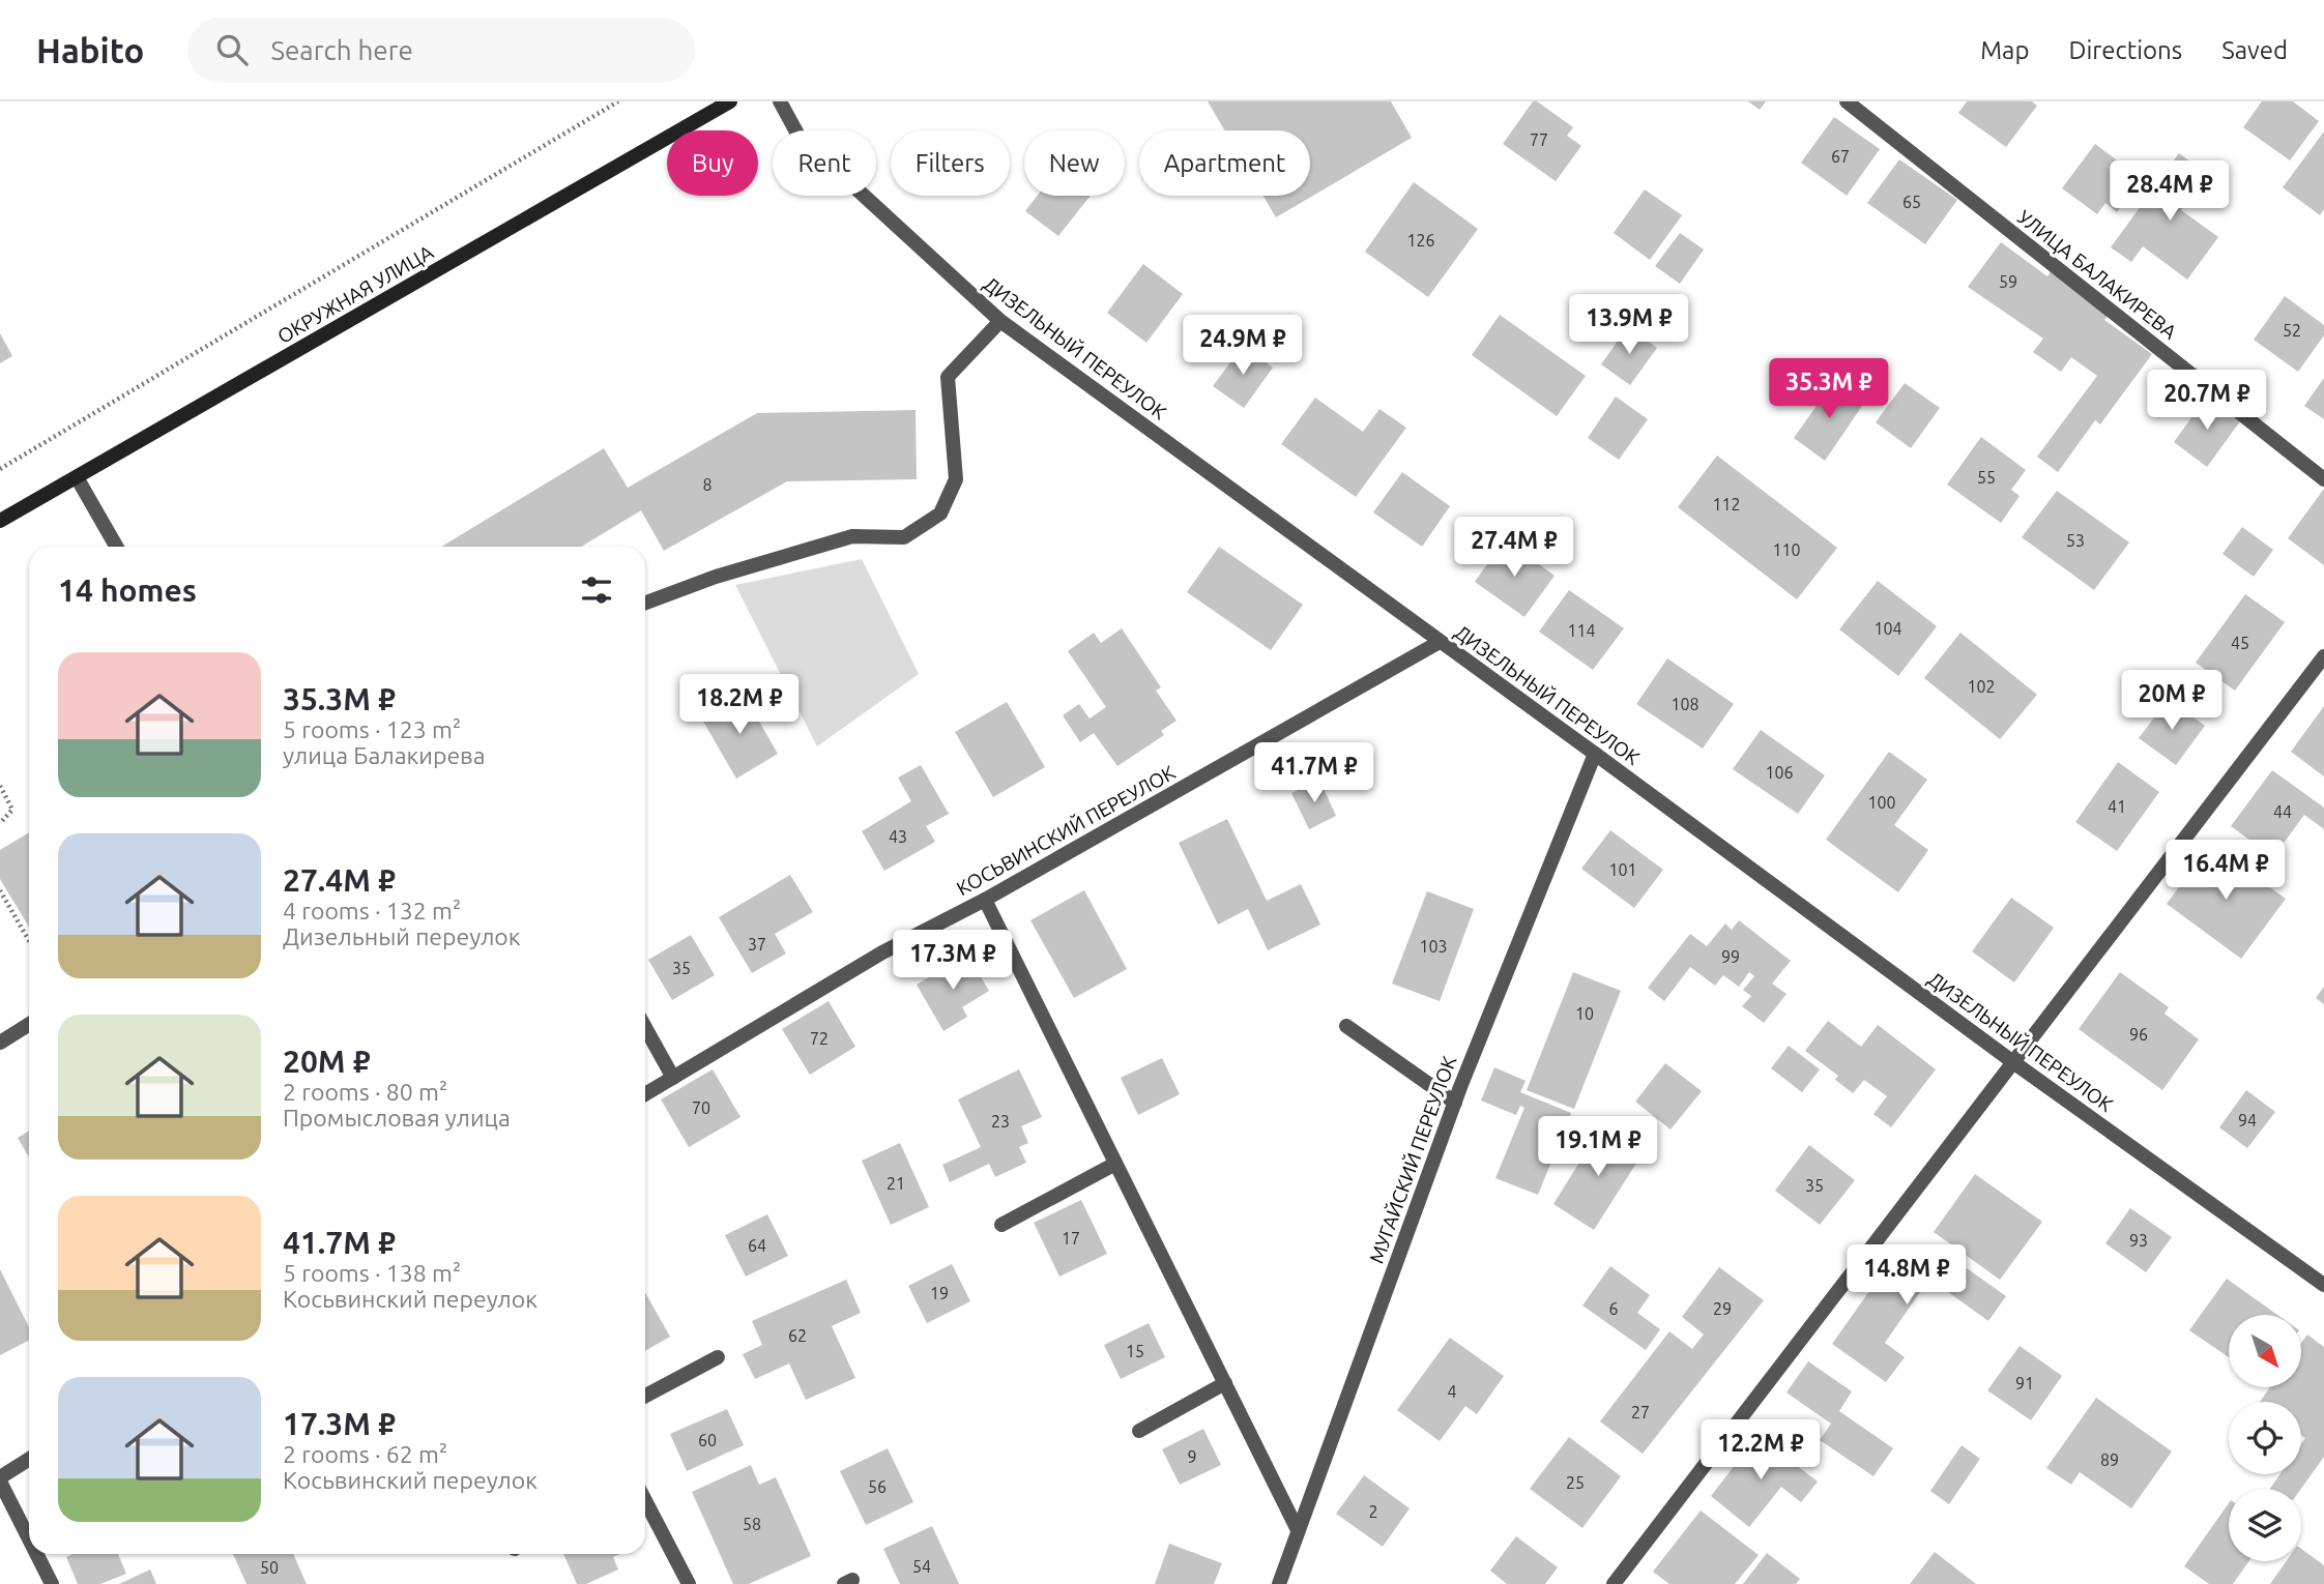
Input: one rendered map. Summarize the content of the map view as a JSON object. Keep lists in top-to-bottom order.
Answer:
{
  "streets": {
    "main road": ["ОКРУЖНАЯ УЛИЦА"],
    "street": [
      "УЛИЦА БАЛАКИРЕВА",
      "ДИЗЕЛЬНЫЙ ПЕРЕУЛОК",
      "КОСЬВИНСКИЙ ПЕРЕУЛОК",
      "МУГАЙСКИЙ ПЕРЕУЛОК"
    ]
  },
  "crossings": [
    ["ДИЗЕЛЬНЫЙ ПЕРЕУЛОК", "КОСЬВИНСКИЙ ПЕРЕУЛОК"],
    ["ДИЗЕЛЬНЫЙ ПЕРЕУЛОК", "МУГАЙСКИЙ ПЕРЕУЛОК"]
  ],
  "house_numbers": [
    "77",
    "67",
    "65",
    "126",
    "59",
    "52",
    "55",
    "8",
    "112",
    "53",
    "110",
    "104",
    "114",
    "45",
    "102",
    "108",
    "106",
    "100",
    "41",
    "44",
    "43",
    "101",
    "37",
    "103",
    "99",
    "35",
    "10",
    "96",
    "72",
    "70",
    "94",
    "23",
    "21",
    "35",
    "17",
    "93",
    "64",
    "19",
    "6",
    "29",
    "62",
    "15",
    "91",
    "4",
    "27",
    "60",
    "9",
    "89",
    "25",
    "56",
    "2",
    "58",
    "54",
    "50"
  ],
  "north": "bottom right",
  "page": {
    "header": "Habito",
    "search": "Search here",
    "nav": ["Map", "Directions", "Saved"],
    "chip": [
      "Buy",
      "Rent",
      "Filters",
      "New",
      "Apartment"
    ],
    "price": [
      "28.4M ₽",
      "13.9M ₽",
      "24.9M ₽",
      "35.3M ₽",
      "20.7M ₽",
      "27.4M ₽",
      "20M ₽",
      "18.2M ₽",
      "41.7M ₽",
      "16.4M ₽",
      "17.3M ₽",
      "19.1M ₽",
      "14.8M ₽",
      "12.2M ₽"
    ],
    "heading": "14 homes",
    "list": [
      {
        "name": "35.3M ₽",
        "note": "5 rooms · 123 m² · улица Балакирева"
      },
      {
        "name": "27.4M ₽",
        "note": "4 rooms · 132 m² · Дизельный переулок"
      },
      {
        "name": "20M ₽",
        "note": "2 rooms · 80 m² · Промысловая улица"
      },
      {
        "name": "41.7M ₽",
        "note": "5 rooms · 138 m² · Косьвинский переулок"
      },
      {
        "name": "17.3M ₽",
        "note": "2 rooms · 62 m² · Косьвинский переулок"
      }
    ]
  }
}
